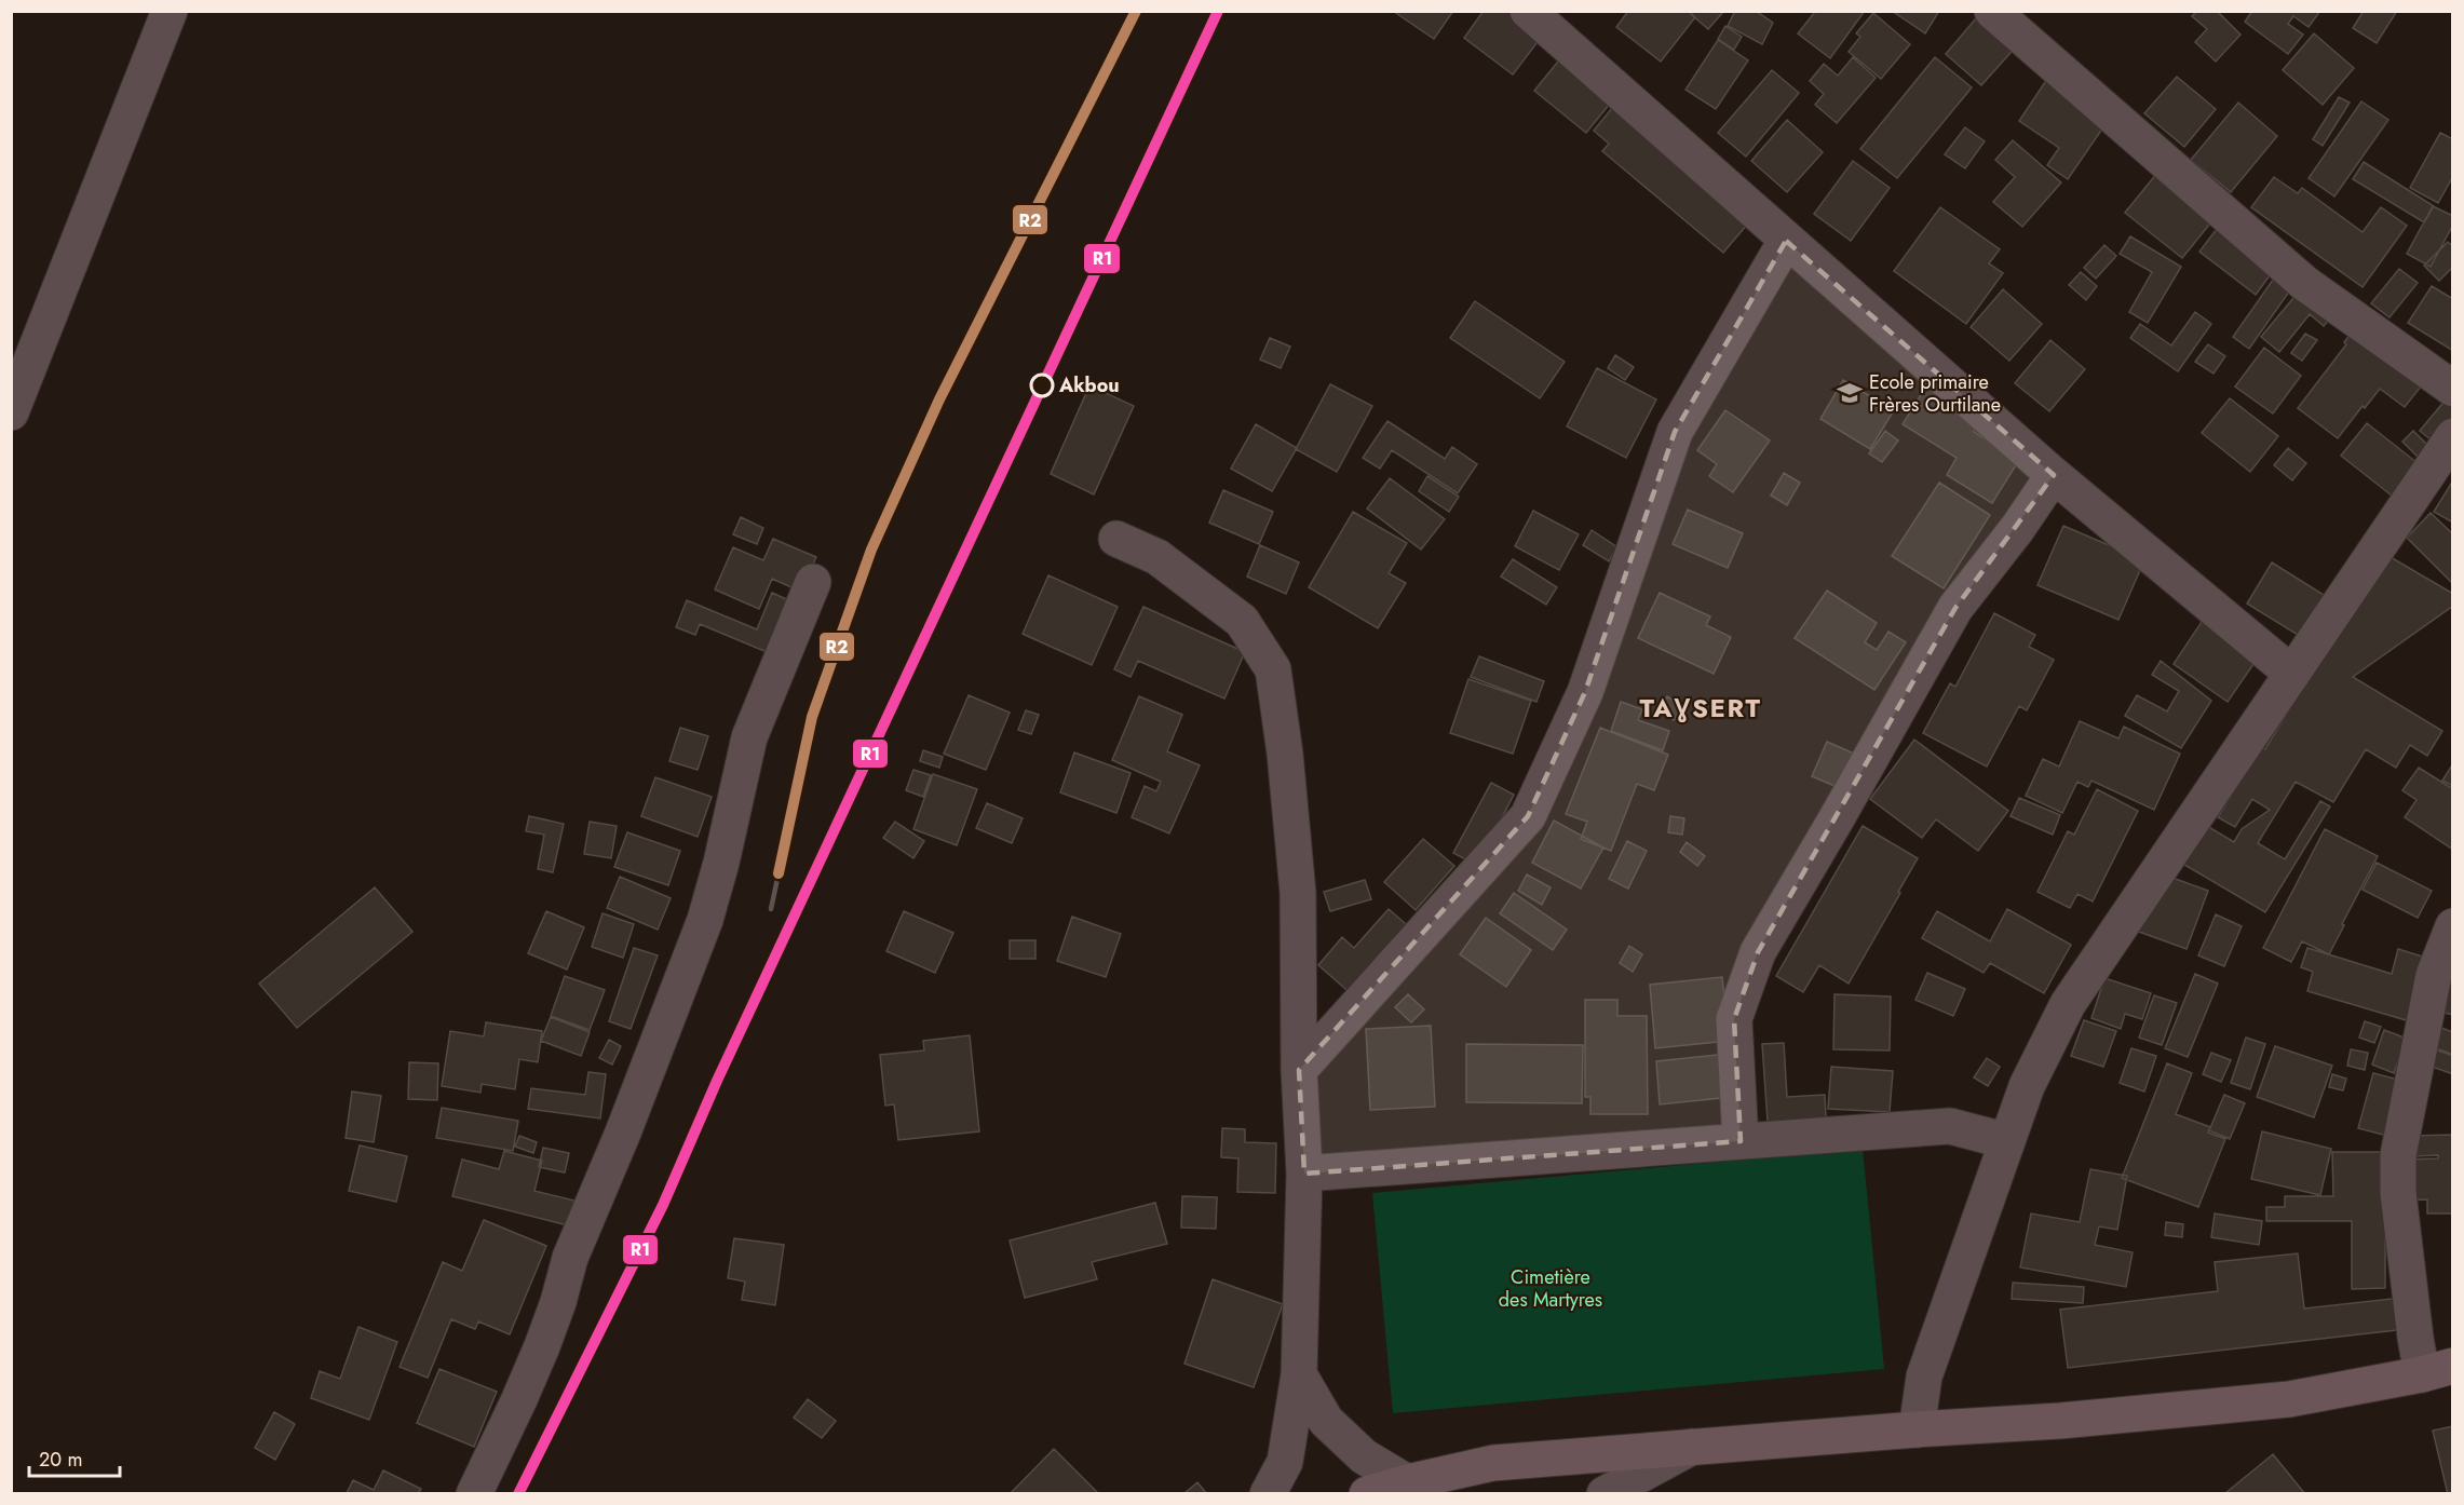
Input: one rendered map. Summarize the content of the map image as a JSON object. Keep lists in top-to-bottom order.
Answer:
{
  "districts": ["TAƔSERT"],
  "parks": ["Cimetière des Martyres"],
  "places": {
    "other": ["Akbou"],
    "school or university": ["Ecole primaire Frères Ourtilane"]
  },
  "lines": ["transit line R1", "transit line R2"],
  "scale_bar": "20 m"
}
